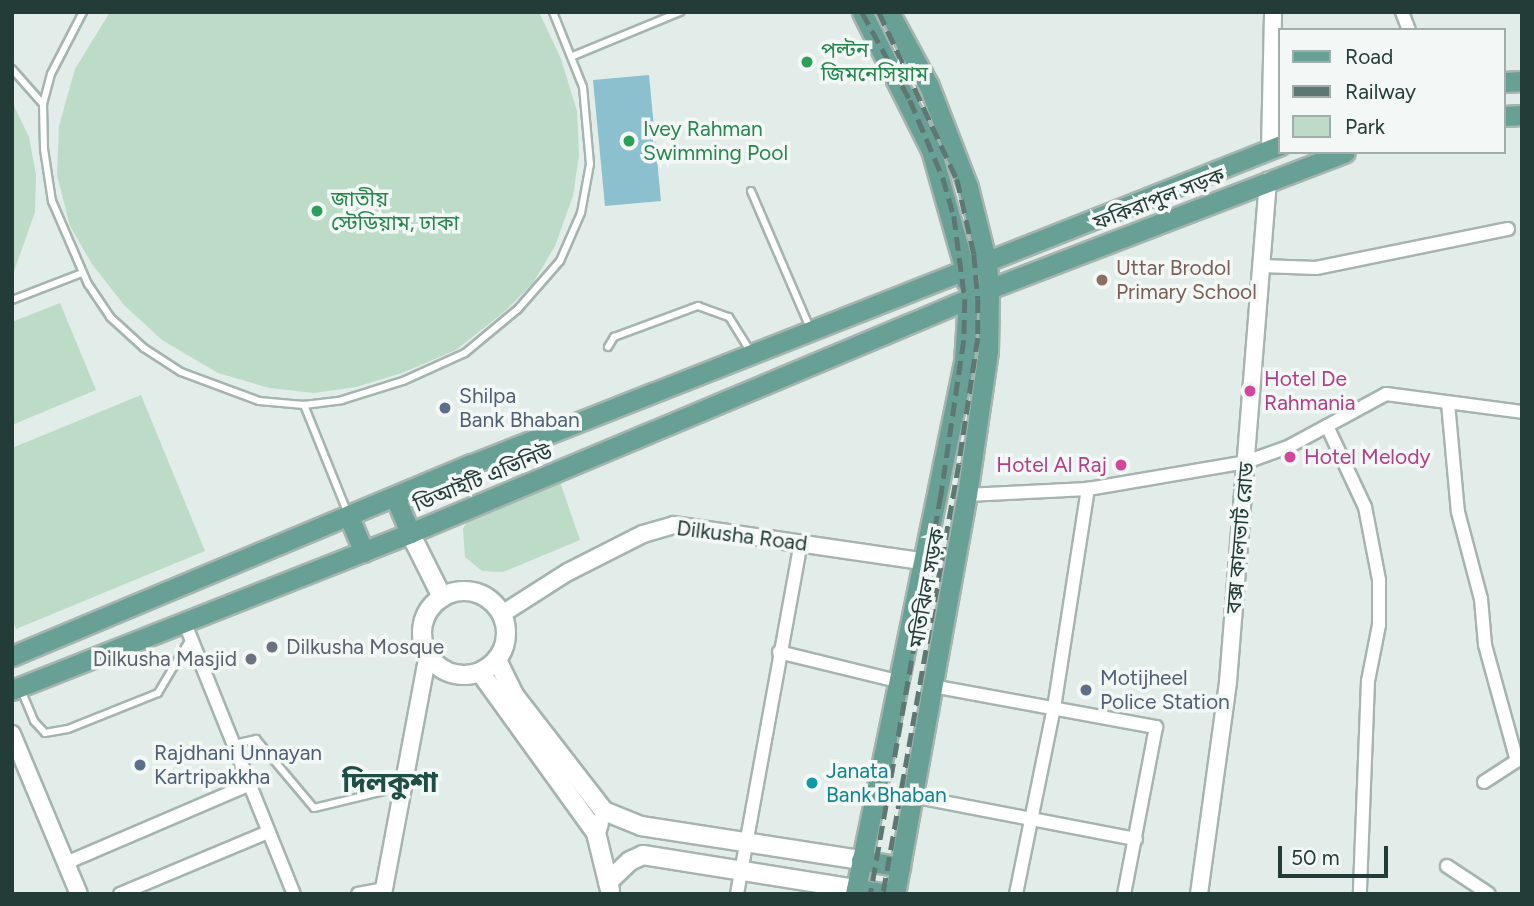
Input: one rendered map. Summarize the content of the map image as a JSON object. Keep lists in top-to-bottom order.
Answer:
{
  "streets": {
    "main road": ["ফকিরাপুল সড়ক", "ডিআইটি এভিনিউ", "মতিঝিল সড়ক"],
    "street": ["Dilkusha Road", "বক্স কালভার্ট রোড"]
  },
  "crossings": [
    ["ফকিরাপুল সড়ক", "ডিআইটি এভিনিউ"],
    ["ফকিরাপুল সড়ক", "বক্স কালভার্ট রোড"],
    ["ফকিরাপুল সড়ক", "মতিঝিল সড়ক"],
    ["ডিআইটি এভিনিউ", "মতিঝিল সড়ক"],
    ["Dilkusha Road", "মতিঝিল সড়ক"]
  ],
  "districts": ["দিলকুশা"],
  "places": [
    "পল্টন জিমনেসিয়াম",
    "Ivey Rahman Swimming Pool",
    "জাতীয় স্টেডিয়াম, ঢাকা",
    "Uttar Brodol Primary School",
    "Hotel De Rahmania",
    "Shilpa Bank Bhaban",
    "Hotel Melody",
    "Hotel Al Raj",
    "Dilkusha Mosque",
    "Dilkusha Masjid",
    "Motijheel Police Station",
    "Rajdhani Unnayan Kartripakkha",
    "Janata Bank Bhaban"
  ],
  "legend": ["Road", "Railway", "Park"],
  "scale_bar": "50 m"
}
